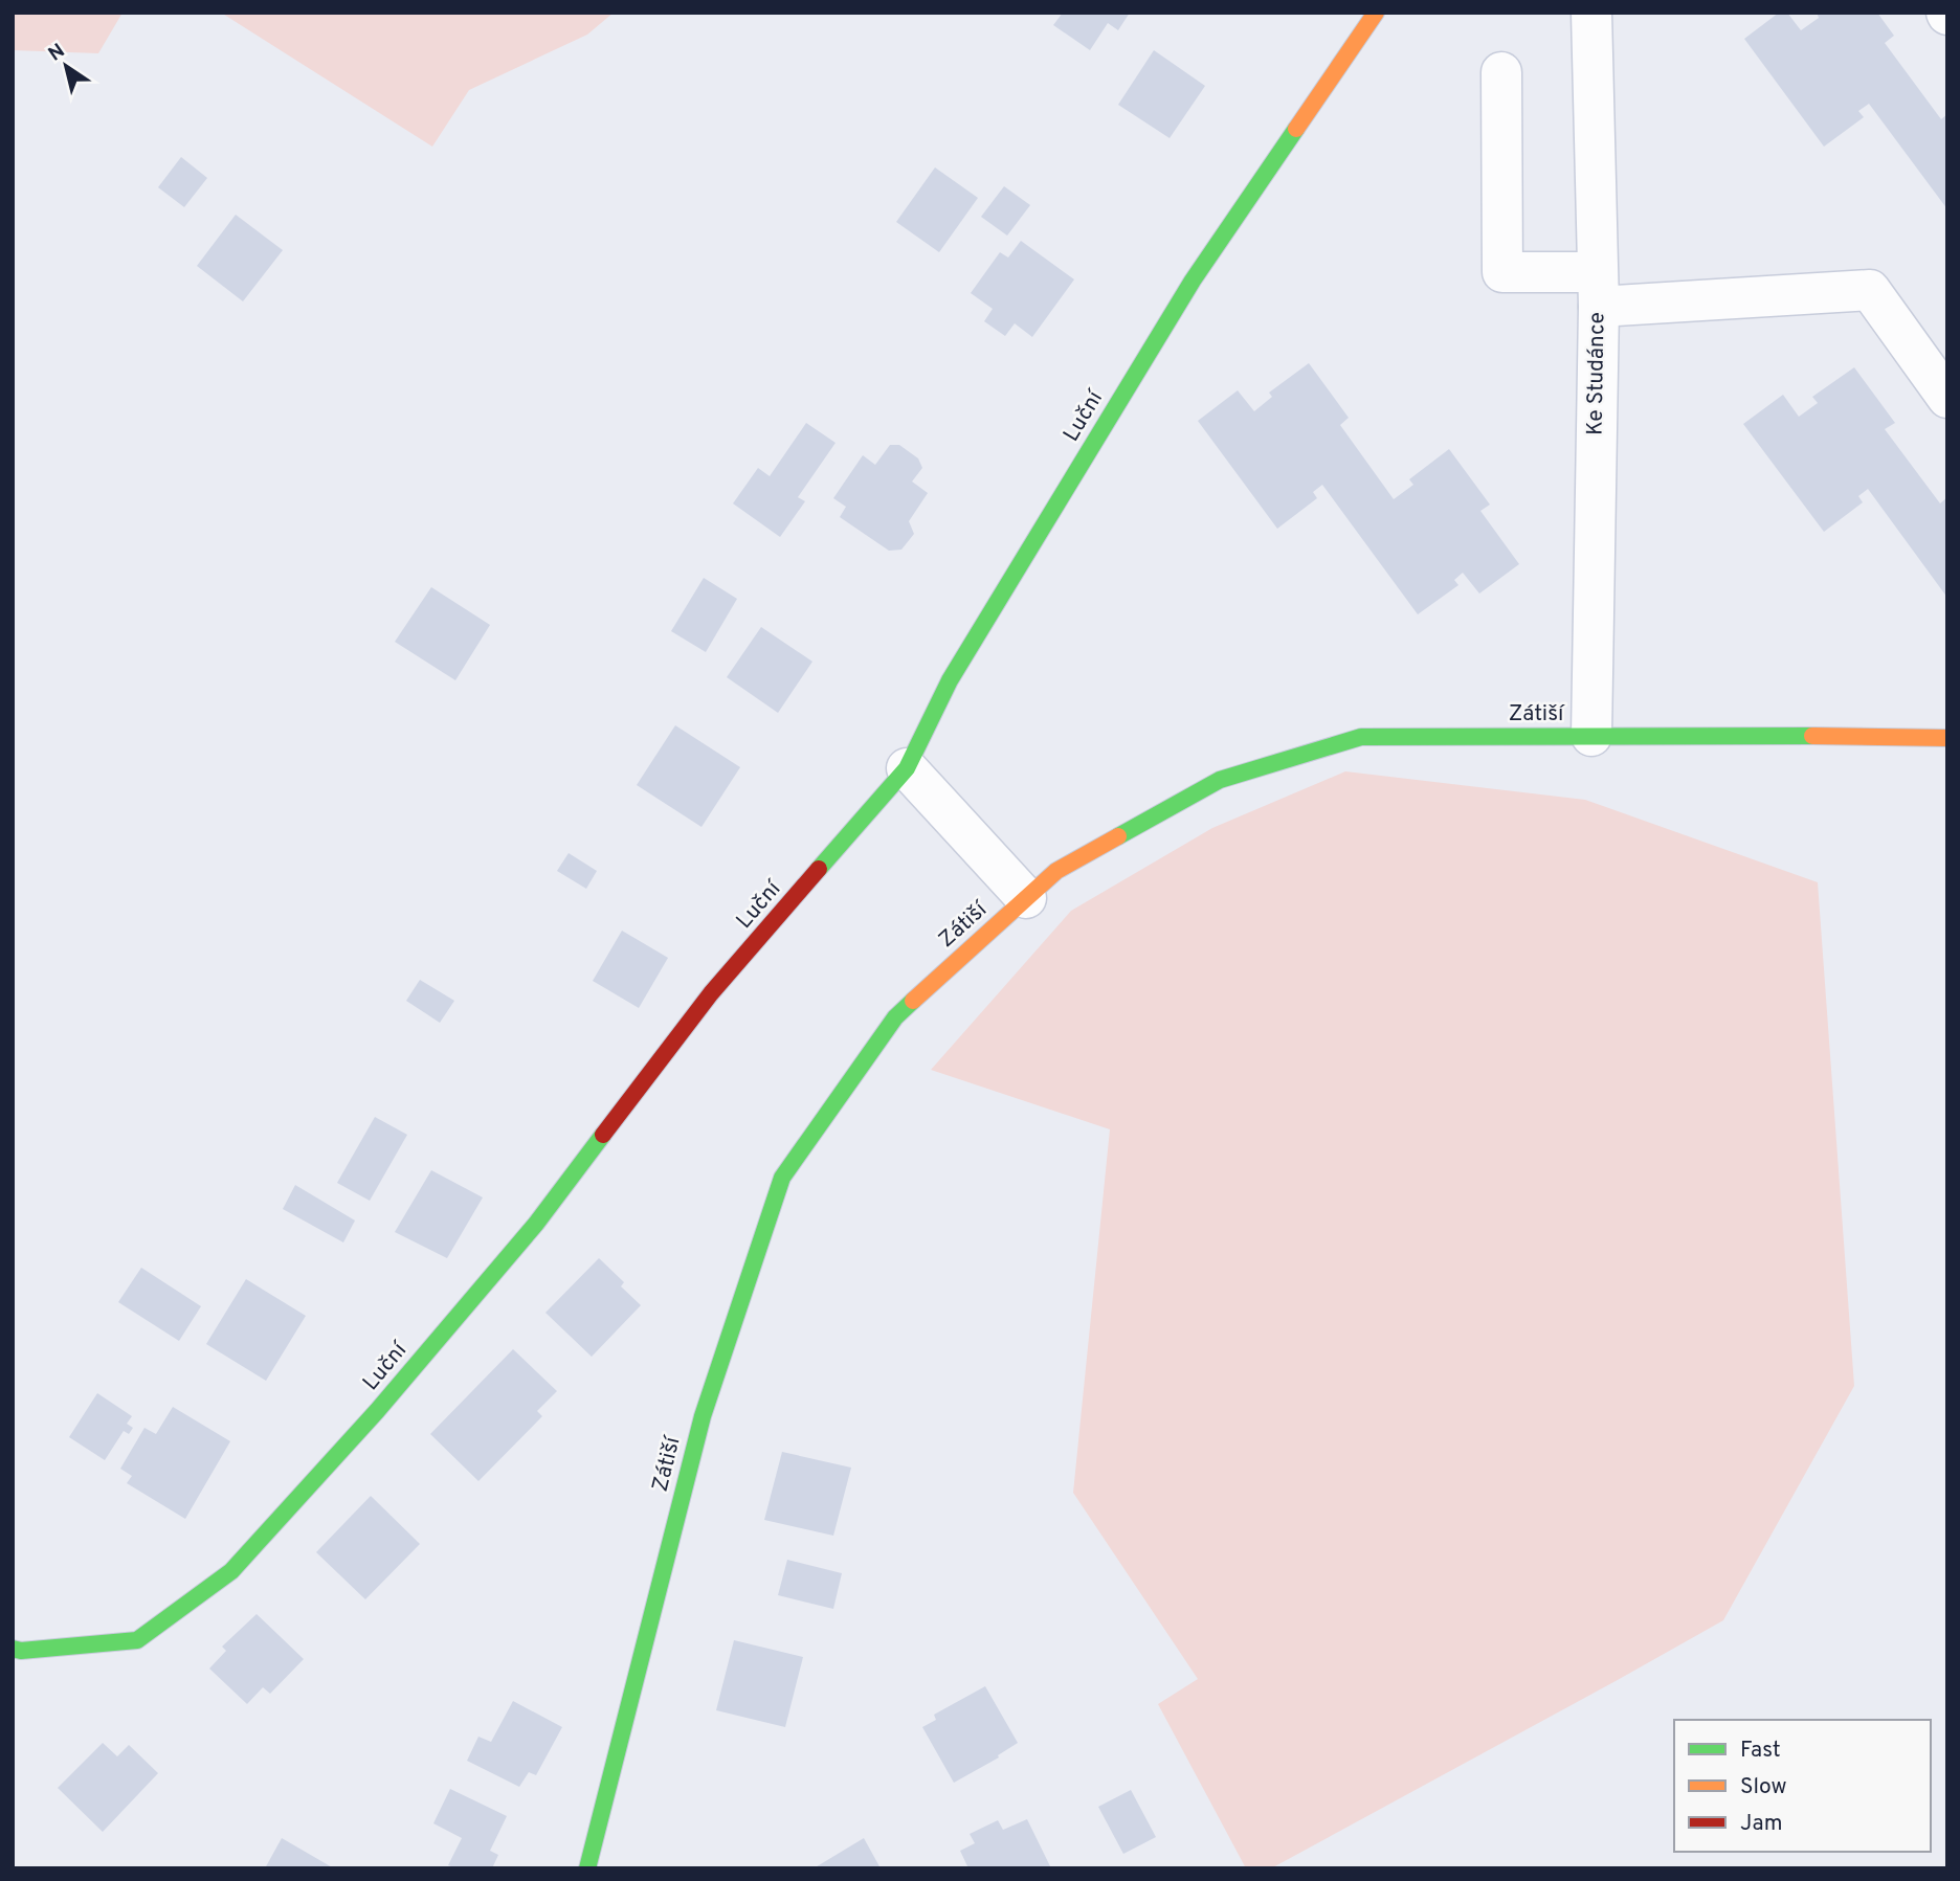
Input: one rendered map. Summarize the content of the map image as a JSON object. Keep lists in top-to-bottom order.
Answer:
{
  "streets": {
    "street": ["Ke Studánce", "Luční", "Zátiší"]
  },
  "crossings": [
    ["Ke Studánce", "Zátiší"]
  ],
  "legend": ["Fast", "Slow", "Jam"],
  "north": "top left"
}
